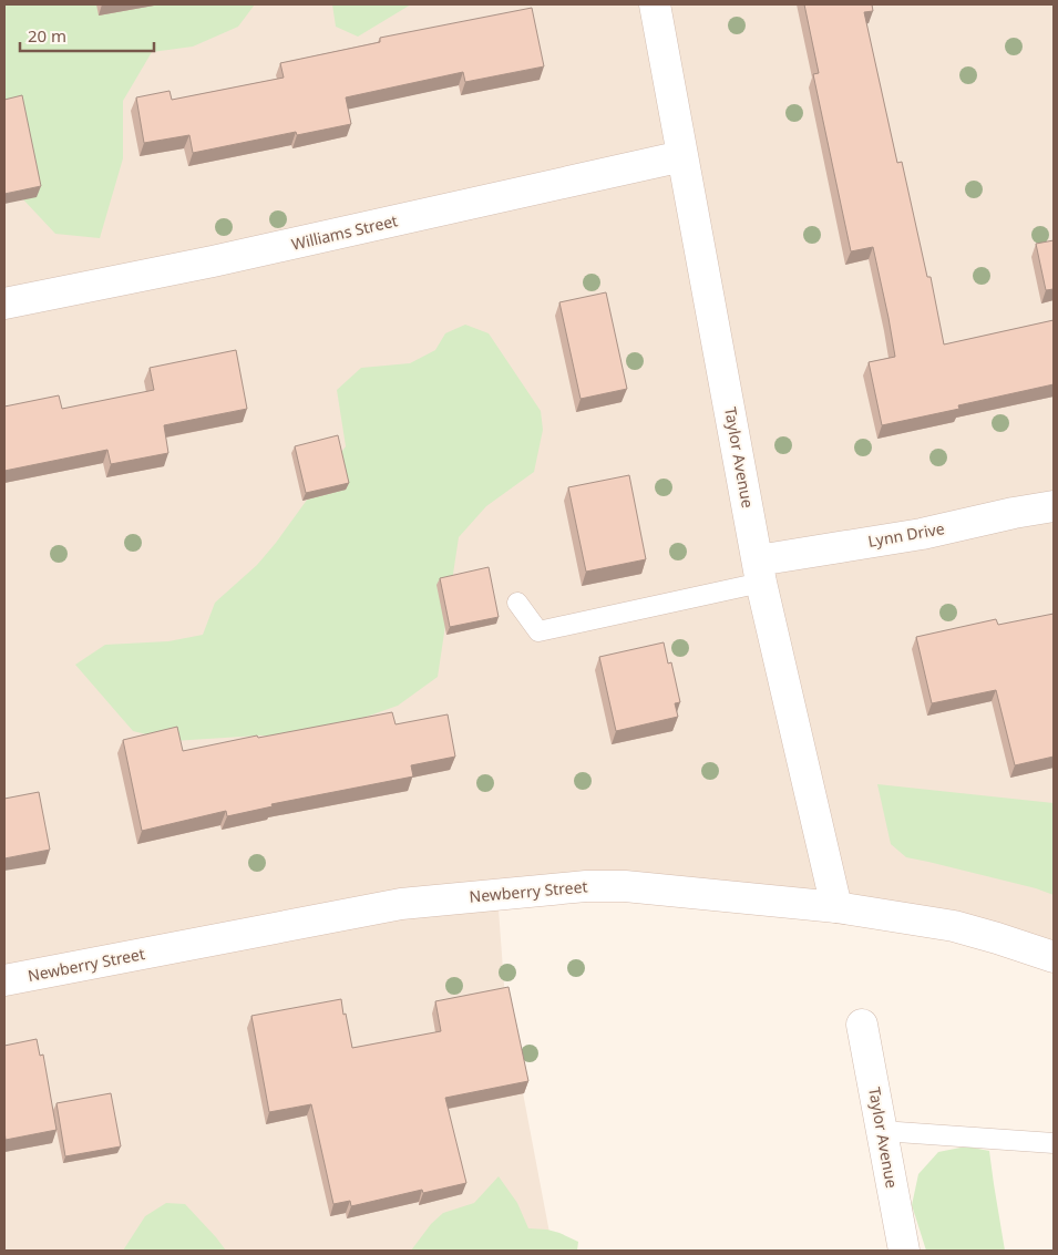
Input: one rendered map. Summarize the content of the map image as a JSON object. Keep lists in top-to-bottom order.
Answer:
{
  "streets": {
    "street": [
      "Williams Street",
      "Taylor Avenue",
      "Lynn Drive",
      "Newberry Street"
    ]
  },
  "crossings": [
    ["Williams Street", "Taylor Avenue"],
    ["Taylor Avenue", "Lynn Drive"],
    ["Taylor Avenue", "Newberry Street"]
  ],
  "scale_bar": "20 m"
}
